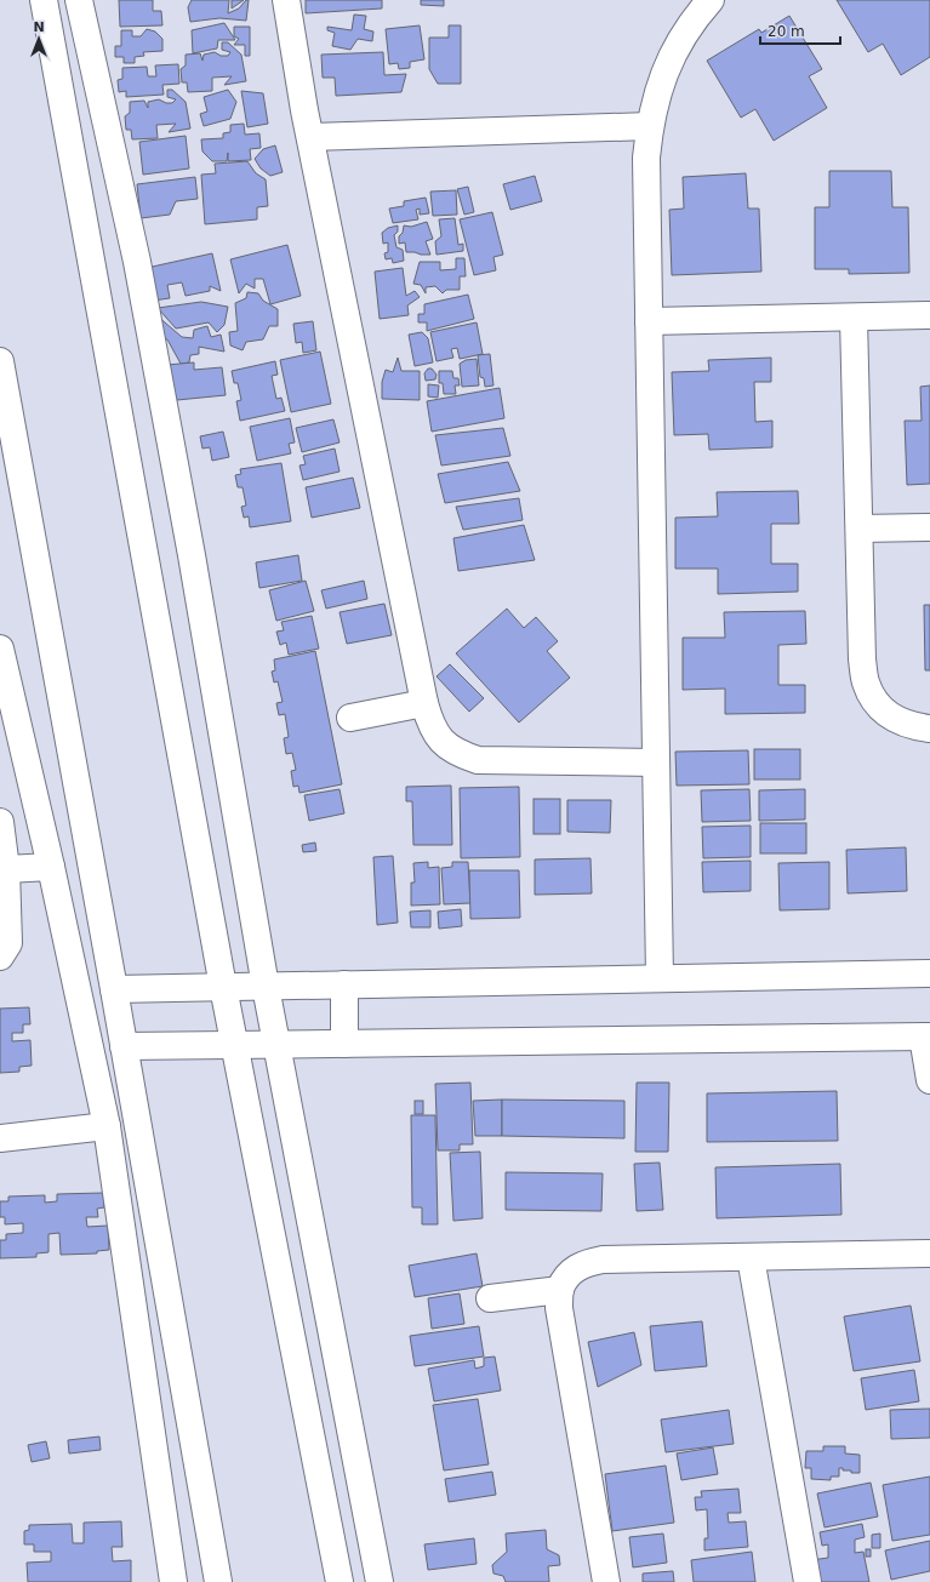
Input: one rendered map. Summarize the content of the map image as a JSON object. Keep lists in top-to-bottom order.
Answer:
{
  "scale_bar": "20 m",
  "north": "top"
}
